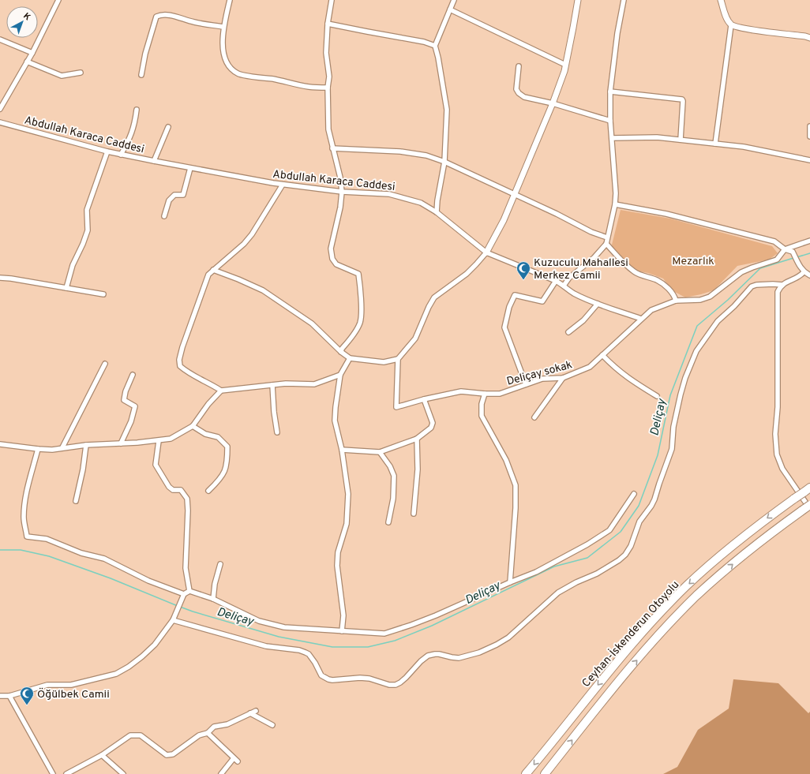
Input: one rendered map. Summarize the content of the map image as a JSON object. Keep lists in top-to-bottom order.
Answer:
{
  "streets": {
    "highway": ["Ceyhan-İskenderun Otoyolu"],
    "street": ["Abdullah Karaca Caddesi", "Deliçay sokak"]
  },
  "crossings": [
    ["Abdullah Karaca Caddesi", "Deliçay sokak"]
  ],
  "water": ["Deliçay"],
  "parks": ["Mezarlık"],
  "places": {
    "mosque": ["Kuzuculu Mahallesi Merkez Camii", "Öğülbek Camii"]
  },
  "north": "top right"
}
